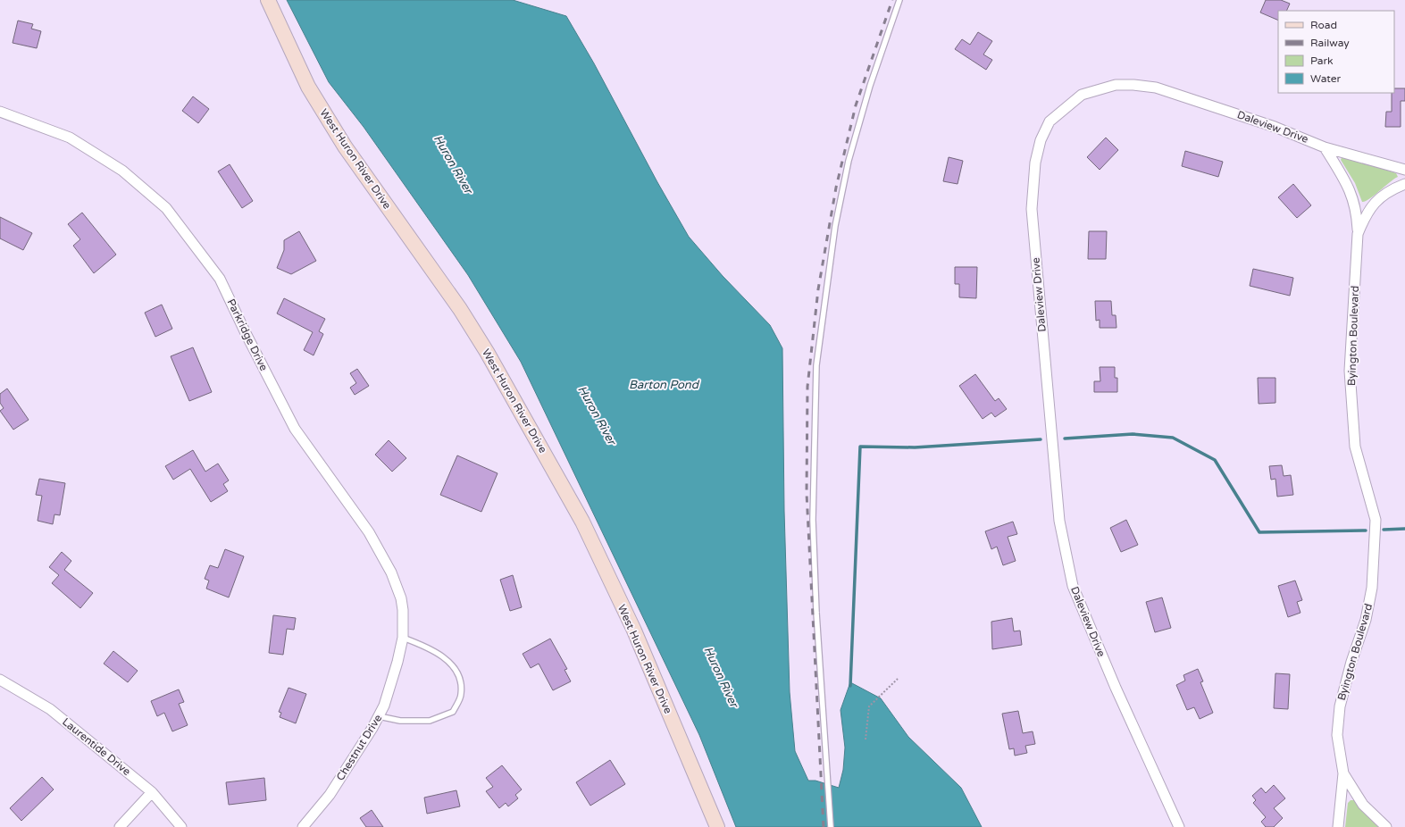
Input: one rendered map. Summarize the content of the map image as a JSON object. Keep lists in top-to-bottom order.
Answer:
{
  "streets": {
    "street": [
      "Daleview Drive",
      "West Huron River Drive",
      "Parkridge Drive",
      "Byington Boulevard",
      "Laurentide Drive",
      "Chestnut Drive"
    ]
  },
  "crossings": [
    ["Daleview Drive", "Byington Boulevard"],
    ["Parkridge Drive", "Chestnut Drive"]
  ],
  "water": ["Huron River", "Barton Pond"],
  "legend": [
    "Road",
    "Railway",
    "Park",
    "Water"
  ]
}
